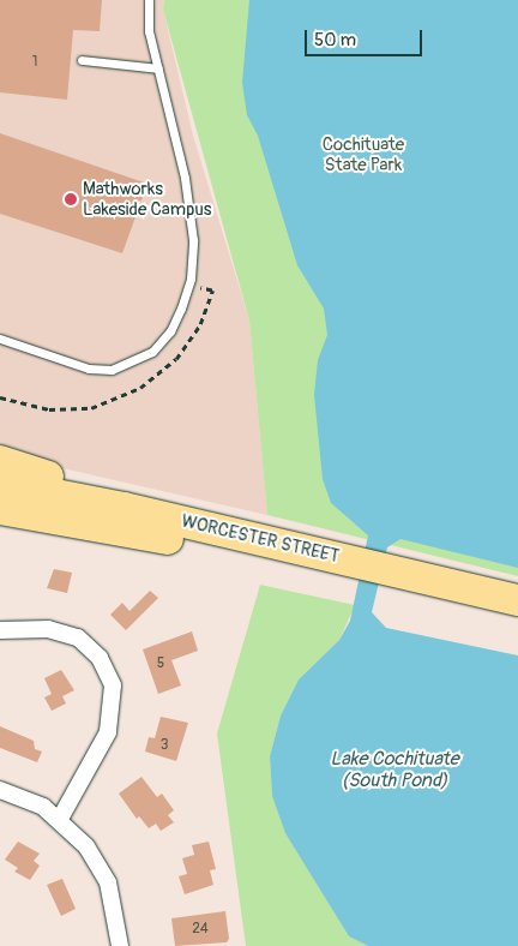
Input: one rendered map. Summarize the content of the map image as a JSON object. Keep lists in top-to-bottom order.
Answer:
{
  "streets": {
    "highway": ["WORCESTER STREET"]
  },
  "water": ["Lake Cochituate (South Pond)"],
  "parks": ["Cochituate State Park"],
  "places": ["Mathworks Lakeside Campus"],
  "house_numbers": [
    "1",
    "5",
    "3",
    "24"
  ],
  "scale_bar": "50 m"
}
